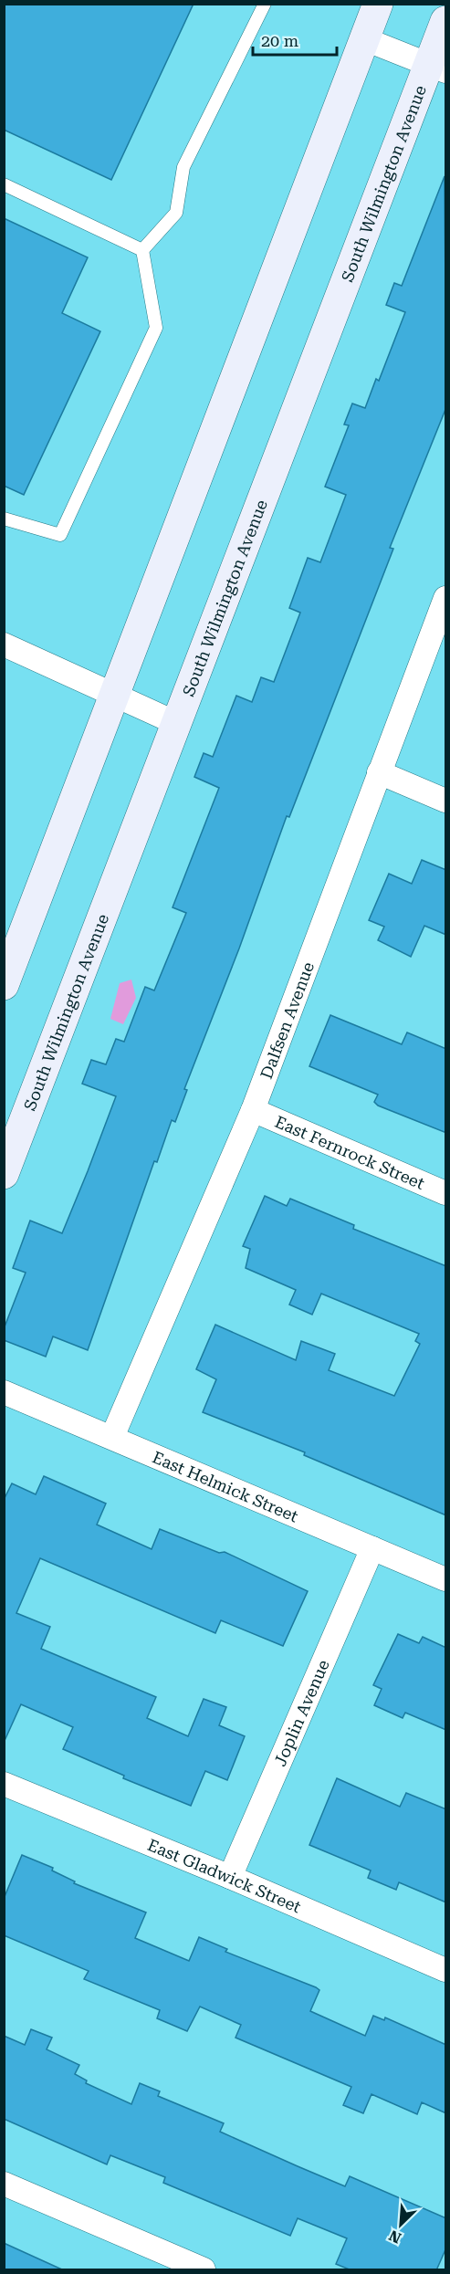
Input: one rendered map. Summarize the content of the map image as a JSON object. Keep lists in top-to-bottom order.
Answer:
{
  "streets": {
    "main road": ["South Wilmington Avenue"],
    "street": [
      "Dalfsen Avenue",
      "East Fernrock Street",
      "East Helmick Street",
      "Joplin Avenue",
      "East Gladwick Street"
    ]
  },
  "crossings": [
    ["Dalfsen Avenue", "East Fernrock Street"],
    ["Dalfsen Avenue", "East Helmick Street"],
    ["East Helmick Street", "Joplin Avenue"],
    ["Joplin Avenue", "East Gladwick Street"]
  ],
  "scale_bar": "20 m",
  "north": "bottom left"
}
